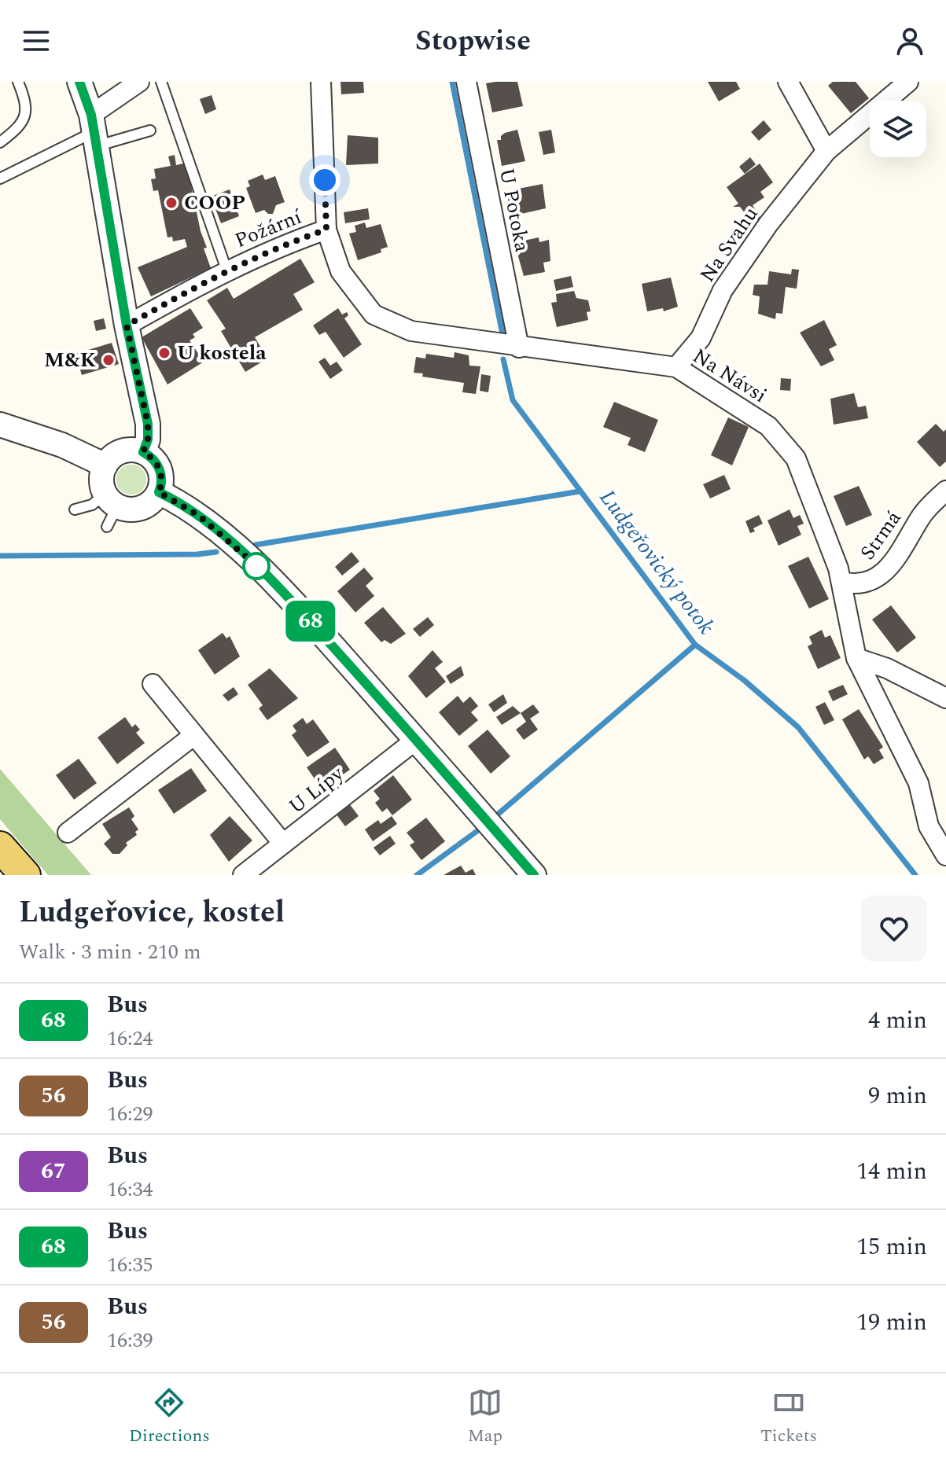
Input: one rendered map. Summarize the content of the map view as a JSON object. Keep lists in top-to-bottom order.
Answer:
{
  "streets": {
    "street": [
      "U Potoka",
      "Požární",
      "Na Svahu",
      "Na Návsi",
      "Strmá",
      "U Lípy"
    ]
  },
  "crossings": [
    ["U Potoka", "Na Návsi"],
    ["Požární", "Na Návsi"],
    ["Na Svahu", "Na Návsi"],
    ["Na Návsi", "Strmá"]
  ],
  "water": ["Ludgeřovický potok"],
  "places": ["COOP", "U kostela", "M&K"],
  "lines": ["bus line 68"],
  "page": {
    "header": "Stopwise",
    "on_map": "68",
    "heading": ["Ludgeřovice, kostel", "Walk · 3 min · 210 m"],
    "list": [
      {
        "mark": "68",
        "name": "Bus",
        "note": "16:24",
        "value": "4 min"
      },
      {
        "mark": "56",
        "name": "Bus",
        "note": "16:29",
        "value": "9 min"
      },
      {
        "mark": "67",
        "name": "Bus",
        "note": "16:34",
        "value": "14 min"
      },
      {
        "mark": "68",
        "name": "Bus",
        "note": "16:35",
        "value": "15 min"
      },
      {
        "mark": "56",
        "name": "Bus",
        "note": "16:39",
        "value": "19 min"
      }
    ],
    "tabs": ["Directions", "Map", "Tickets"]
  }
}
